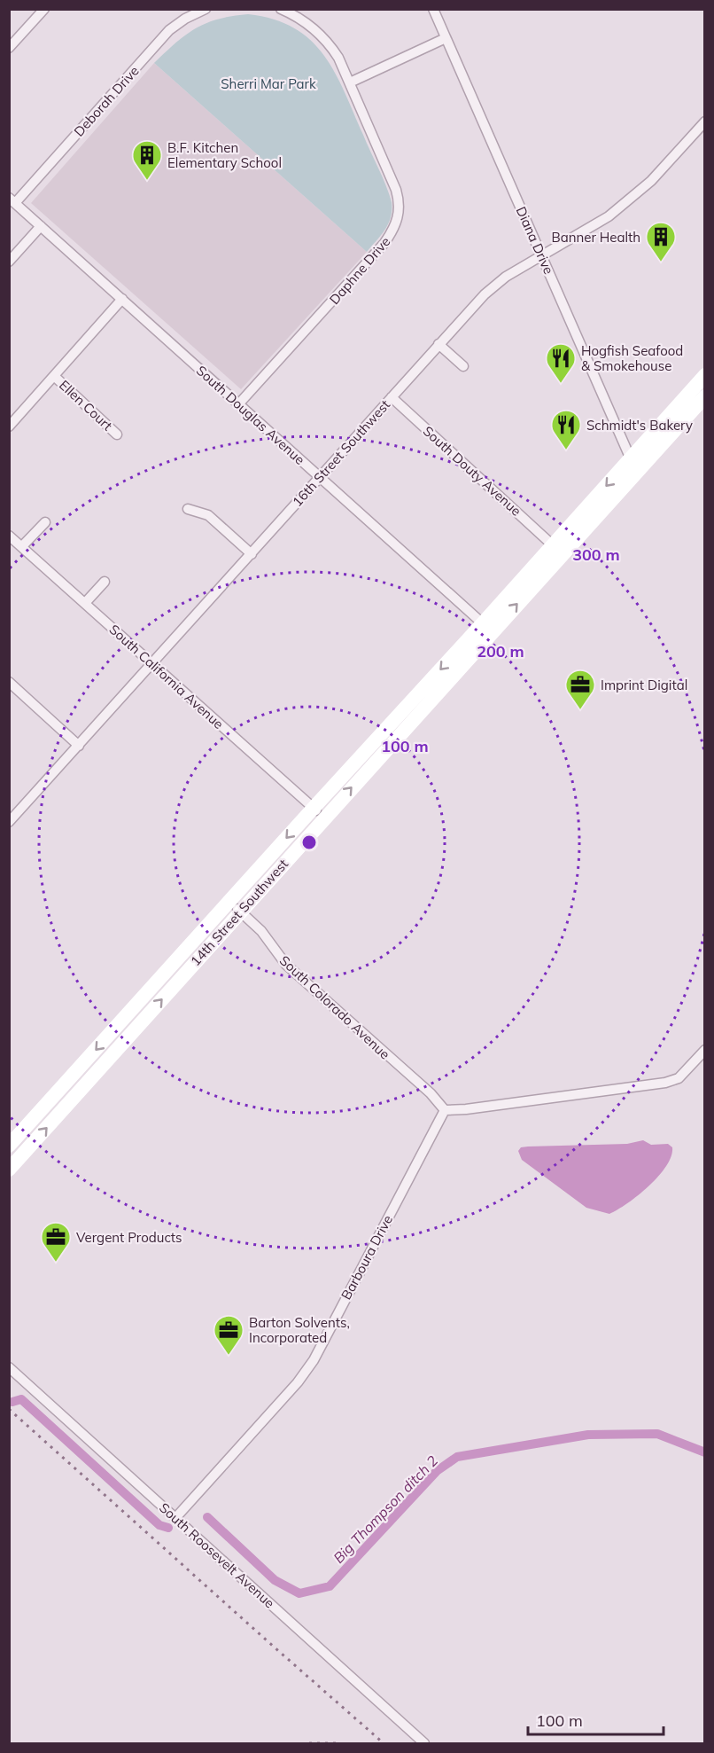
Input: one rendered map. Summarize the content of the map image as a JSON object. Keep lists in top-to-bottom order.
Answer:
{
  "streets": {
    "main road": ["14th Street Southwest"],
    "street": [
      "Deborah Drive",
      "Diana Drive",
      "Daphne Drive",
      "Ellen Court",
      "South Douglas Avenue",
      "16th Street Southwest",
      "South Douty Avenue",
      "South California Avenue",
      "South Colorado Avenue",
      "Barboura Drive",
      "South Roosevelt Avenue"
    ]
  },
  "crossings": [
    ["Deborah Drive", "South Douglas Avenue"],
    ["Diana Drive", "16th Street Southwest"],
    ["Diana Drive", "14th Street Southwest"],
    ["Daphne Drive", "South Douglas Avenue"],
    ["South Douglas Avenue", "16th Street Southwest"],
    ["South Douglas Avenue", "14th Street Southwest"],
    ["16th Street Southwest", "South Douty Avenue"],
    ["16th Street Southwest", "South California Avenue"],
    ["South Douty Avenue", "14th Street Southwest"],
    ["South California Avenue", "14th Street Southwest"],
    ["14th Street Southwest", "South Colorado Avenue"],
    ["South Colorado Avenue", "Barboura Drive"],
    ["Barboura Drive", "South Roosevelt Avenue"]
  ],
  "water": ["Big Thompson ditch 2"],
  "parks": ["Sherri Mar Park"],
  "places": {
    "building": ["B.F. Kitchen Elementary School", "Banner Health"],
    "restaurant": ["Hogfish Seafood & Smokehouse", "Schmidt's Bakery"],
    "office": ["Imprint Digital", "Vergent Products", "Barton Solvents, Incorporated"]
  },
  "scale_bar": "100 m",
  "rings": ["300 m", "200 m", "100 m"]
}
